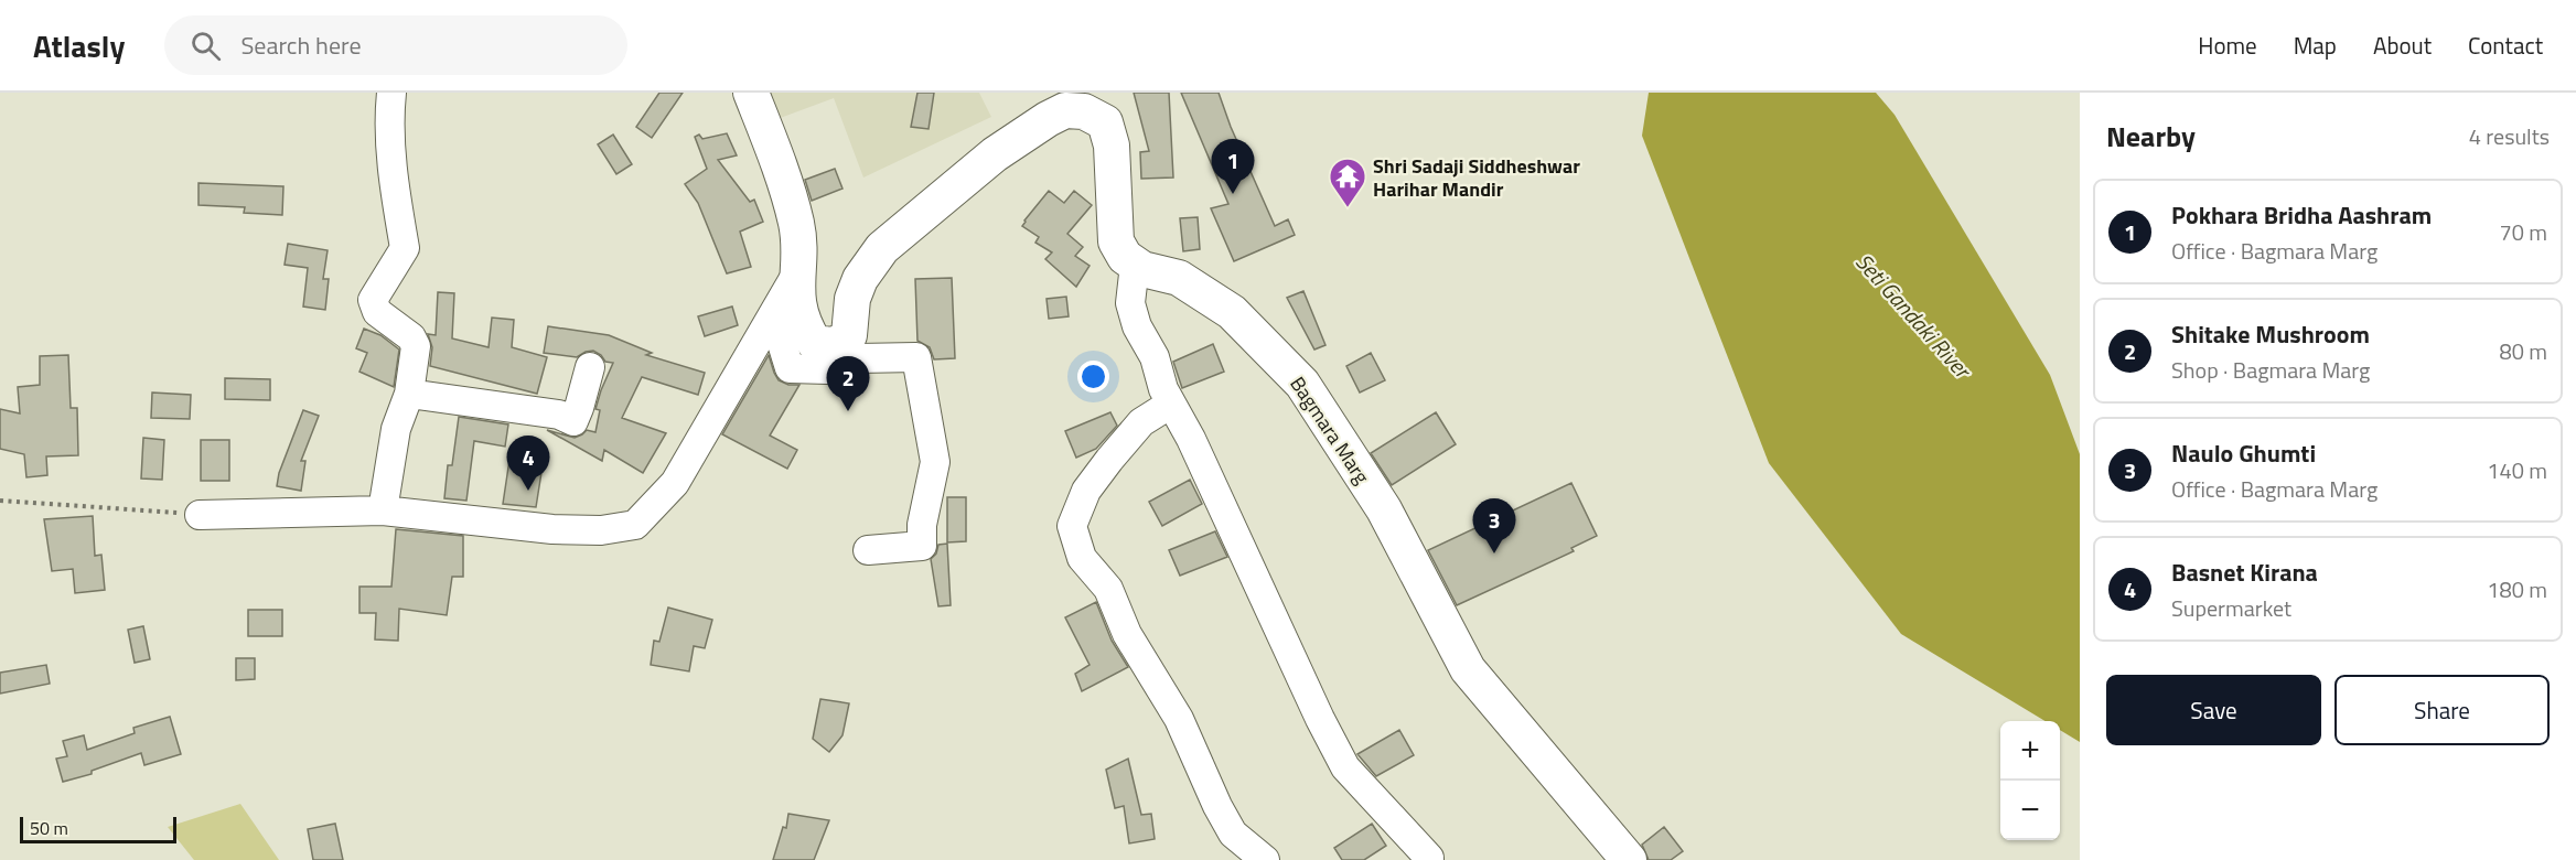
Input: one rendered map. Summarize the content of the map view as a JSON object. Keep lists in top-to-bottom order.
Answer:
{
  "streets": {
    "main road": ["Bagmara Marg"]
  },
  "water": ["Seti Gandaki River"],
  "places": {
    "temple": ["Shri Sadaji Siddheshwar Harihar Mandir"]
  },
  "scale_bar": "50 m",
  "page": {
    "header": "Atlasly",
    "search": "Search here",
    "nav": [
      "Home",
      "Map",
      "About",
      "Contact"
    ],
    "heading": ["Nearby", "4 results"],
    "pins": [
      "1",
      "2",
      "4",
      "3"
    ],
    "list": [
      {
        "mark": "1",
        "name": "Pokhara Bridha Aashram",
        "note": "Office · Bagmara Marg",
        "value": "70 m"
      },
      {
        "mark": "2",
        "name": "Shitake Mushroom",
        "note": "Shop · Bagmara Marg",
        "value": "80 m"
      },
      {
        "mark": "3",
        "name": "Naulo Ghumti",
        "note": "Office · Bagmara Marg",
        "value": "140 m"
      },
      {
        "mark": "4",
        "name": "Basnet Kirana",
        "note": "Supermarket",
        "value": "180 m"
      }
    ],
    "buttons": ["Save", "Share"],
    "map_buttons": ["+", "−"],
    "scale": "50 m"
  }
}
